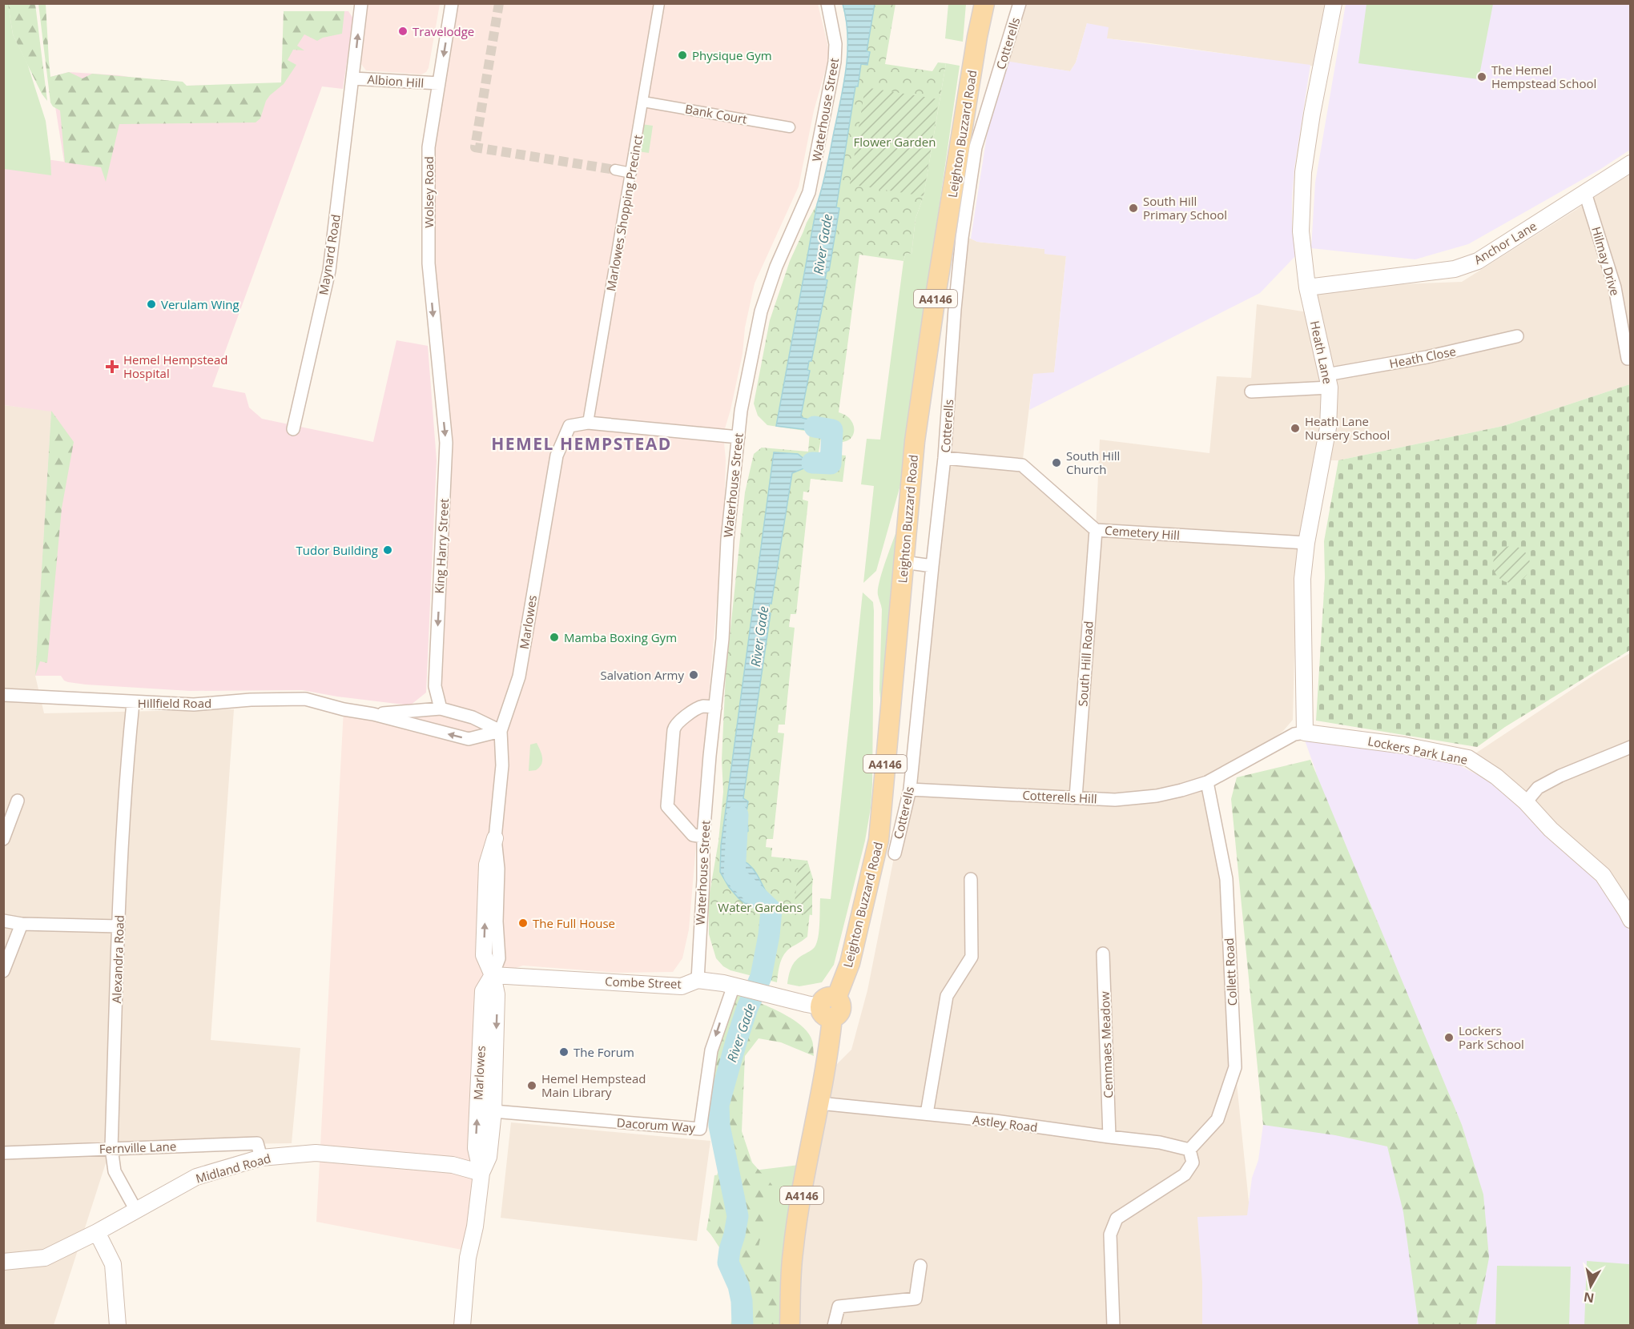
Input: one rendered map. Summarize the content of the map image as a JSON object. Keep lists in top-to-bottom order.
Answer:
{
  "streets": {
    "main road": ["Leighton Buzzard Road", "A4146"],
    "street": [
      "Cotterells",
      "Albion Hill",
      "Waterhouse Street",
      "Bank Court",
      "Wolsey Road",
      "Marlowes Shopping Precinct",
      "Anchor Lane",
      "Maynard Road",
      "Hilmay Drive",
      "Heath Lane",
      "Heath Close",
      "Cemetery Hill",
      "King Harry Street",
      "Marlowes",
      "South Hill Road",
      "Hillfield Road",
      "Lockers Park Lane",
      "Cotterells Hill",
      "Alexandra Road",
      "Collett Road",
      "Combe Street",
      "Cemmaes Meadow",
      "Astley Road",
      "Dacorum Way",
      "Fernville Lane",
      "Midland Road"
    ]
  },
  "crossings": [
    ["Cotterells", "Cemetery Hill"],
    ["Cotterells", "Cotterells Hill"],
    ["Albion Hill", "Wolsey Road"],
    ["Albion Hill", "Maynard Road"],
    ["Waterhouse Street", "Combe Street"],
    ["Bank Court", "Marlowes Shopping Precinct"],
    ["Leighton Buzzard Road", "Combe Street"],
    ["Leighton Buzzard Road", "Astley Road"],
    ["Wolsey Road", "King Harry Street"],
    ["Marlowes Shopping Precinct", "Marlowes"],
    ["Anchor Lane", "Hilmay Drive"],
    ["Anchor Lane", "Heath Lane"],
    ["Heath Lane", "Heath Close"],
    ["Heath Lane", "Cemetery Hill"],
    ["Heath Lane", "Lockers Park Lane"],
    ["Cemetery Hill", "South Hill Road"],
    ["King Harry Street", "Hillfield Road"],
    ["Marlowes", "Hillfield Road"],
    ["Marlowes", "Combe Street"],
    ["Marlowes", "Dacorum Way"],
    ["Marlowes", "Midland Road"],
    ["South Hill Road", "Cotterells Hill"],
    ["Hillfield Road", "Alexandra Road"],
    ["Lockers Park Lane", "Cotterells Hill"],
    ["Lockers Park Lane", "Collett Road"],
    ["Cotterells Hill", "Collett Road"],
    ["Alexandra Road", "Fernville Lane"],
    ["Alexandra Road", "Midland Road"],
    ["Collett Road", "Astley Road"],
    ["Combe Street", "Dacorum Way"],
    ["Cemmaes Meadow", "Astley Road"],
    ["Fernville Lane", "Midland Road"]
  ],
  "one_way": ["Wolsey Road", "King Harry Street"],
  "districts": ["HEMEL HEMPSTEAD"],
  "water": ["River Gade"],
  "parks": ["Flower Garden", "Water Gardens"],
  "places": {
    "other": [
      "Travelodge",
      "Physique Gym",
      "The Hemel Hempstead School",
      "South Hill Primary School",
      "Verulam Wing",
      "Heath Lane Nursery School",
      "South Hill Church",
      "Tudor Building",
      "Mamba Boxing Gym",
      "Salvation Army",
      "The Full House",
      "Lockers Park School",
      "The Forum",
      "Hemel Hempstead Main Library"
    ],
    "health": ["Hemel Hempstead Hospital"]
  },
  "north": "bottom"
}
